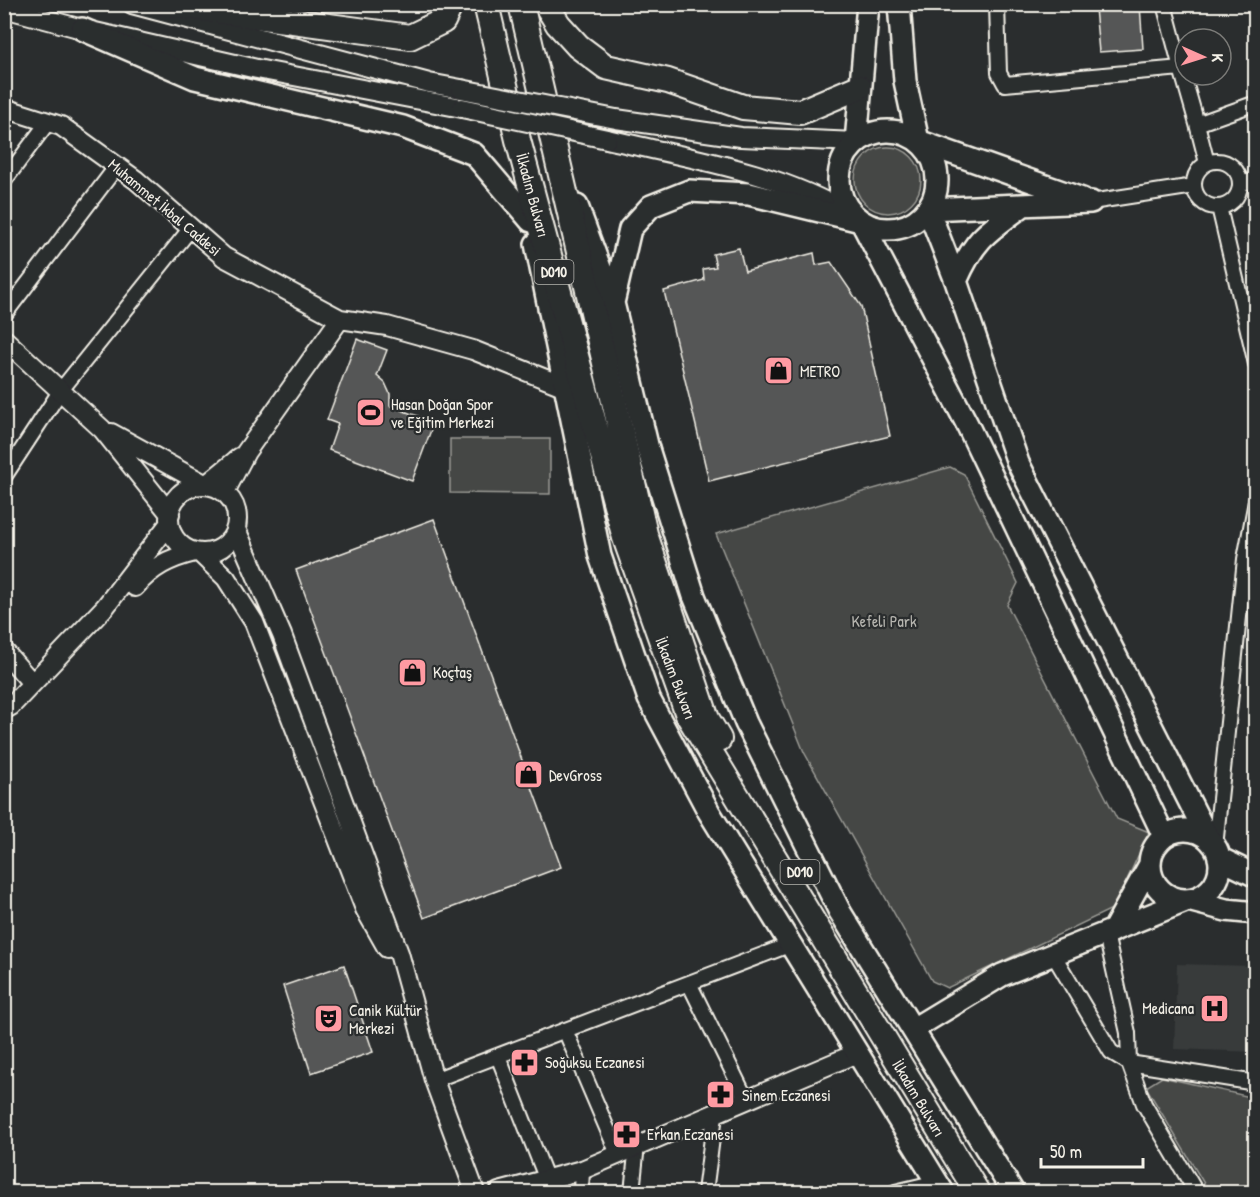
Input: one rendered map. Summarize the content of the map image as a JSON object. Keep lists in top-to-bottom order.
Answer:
{
  "streets": {
    "highway": ["İlkadım Bulvarı", "D010"],
    "main road": ["Muhammet İkbal Caddesi"]
  },
  "crossings": [
    ["İlkadım Bulvarı", "Muhammet İkbal Caddesi"]
  ],
  "parks": ["Kefeli Park"],
  "places": {
    "shop": ["METRO", "Koçtaş", "DevGross"],
    "sports": ["Hasan Doğan Spor ve Eğitim Merkezi"],
    "hospital": ["Medicana"],
    "theatre": ["Canik Kültür Merkezi"],
    "pharmacy": ["Soğuksu Eczanesi", "Sinem Eczanesi", "Erkan Eczanesi"]
  },
  "scale_bar": "50 m",
  "north": "right"
}
